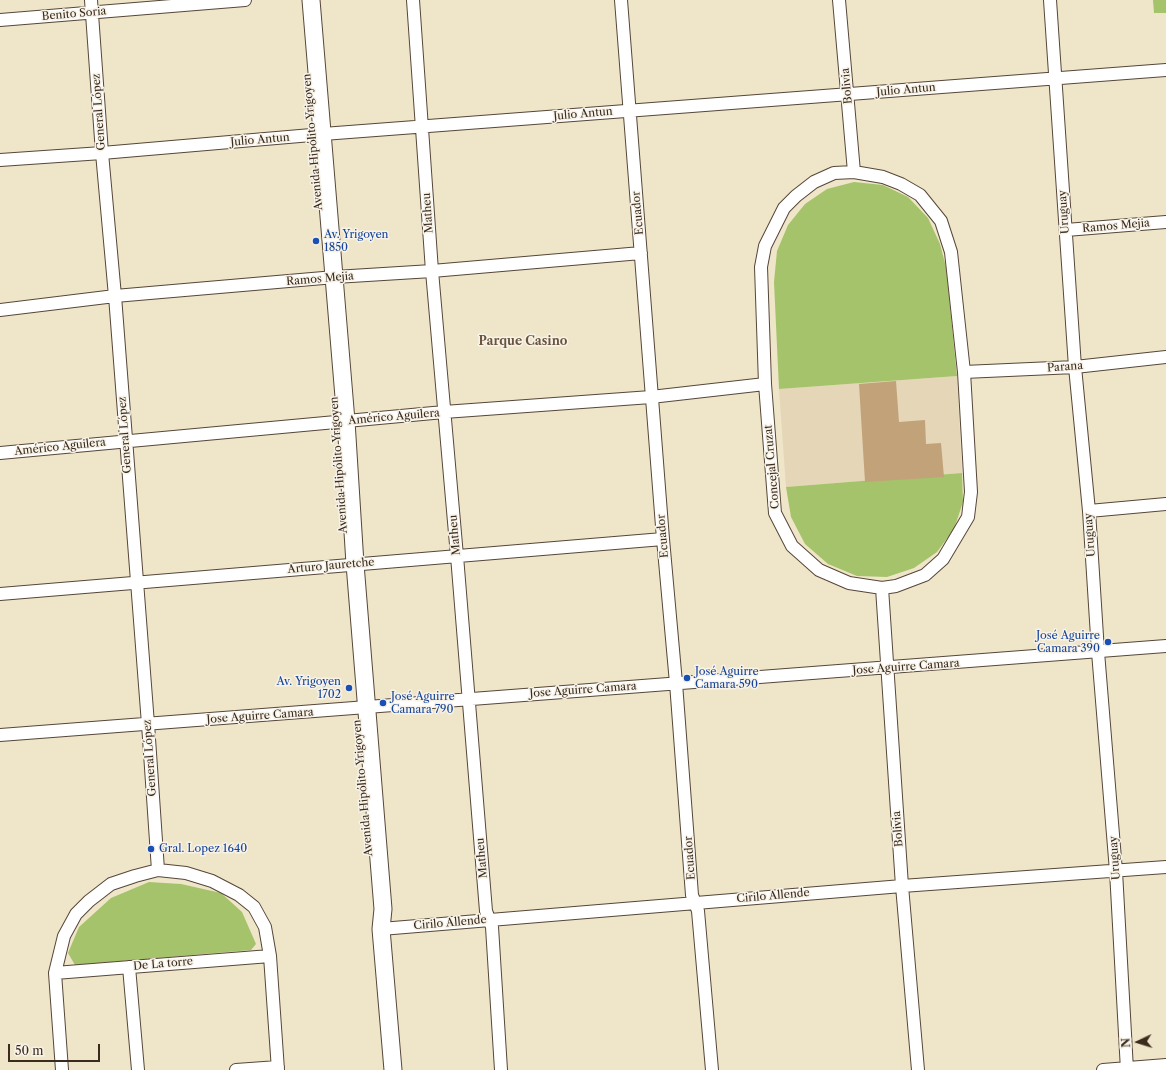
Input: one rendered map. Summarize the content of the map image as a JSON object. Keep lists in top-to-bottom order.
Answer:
{
  "streets": {
    "main road": ["Avenida Hipólito Yrigoyen"],
    "street": [
      "Benito Soria",
      "Bolivia",
      "Julio Antun",
      "General López",
      "Uruguay",
      "Matheu",
      "Ecuador",
      "Ramos Mejia",
      "Parana",
      "Américo Aguilera",
      "Concejal Cruzat",
      "Arturo Jauretche",
      "Jose Aguirre Camara",
      "Cirilo Allende",
      "De La torre"
    ]
  },
  "crossings": [
    ["Benito Soria", "General López"],
    ["Bolivia", "Julio Antun"],
    ["Bolivia", "Concejal Cruzat"],
    ["Bolivia", "Jose Aguirre Camara"],
    ["Bolivia", "Cirilo Allende"],
    ["Julio Antun", "General López"],
    ["Julio Antun", "Avenida Hipólito Yrigoyen"],
    ["Julio Antun", "Uruguay"],
    ["Julio Antun", "Matheu"],
    ["Julio Antun", "Ecuador"],
    ["General López", "Ramos Mejia"],
    ["General López", "Américo Aguilera"],
    ["General López", "Arturo Jauretche"],
    ["General López", "Jose Aguirre Camara"],
    ["Avenida Hipólito Yrigoyen", "Ramos Mejia"],
    ["Avenida Hipólito Yrigoyen", "Américo Aguilera"],
    ["Avenida Hipólito Yrigoyen", "Arturo Jauretche"],
    ["Avenida Hipólito Yrigoyen", "Jose Aguirre Camara"],
    ["Avenida Hipólito Yrigoyen", "Cirilo Allende"],
    ["Uruguay", "Ramos Mejia"],
    ["Uruguay", "Parana"],
    ["Uruguay", "Jose Aguirre Camara"],
    ["Uruguay", "Cirilo Allende"],
    ["Matheu", "Ramos Mejia"],
    ["Matheu", "Américo Aguilera"],
    ["Matheu", "Arturo Jauretche"],
    ["Matheu", "Jose Aguirre Camara"],
    ["Matheu", "Cirilo Allende"],
    ["Ecuador", "Ramos Mejia"],
    ["Ecuador", "Américo Aguilera"],
    ["Ecuador", "Arturo Jauretche"],
    ["Ecuador", "Jose Aguirre Camara"],
    ["Ecuador", "Cirilo Allende"],
    ["Parana", "Concejal Cruzat"],
    ["Américo Aguilera", "Concejal Cruzat"]
  ],
  "districts": ["Parque Casino"],
  "places": [
    "Av. Yrigoyen 1850",
    "José Aguirre Camara 390",
    "José Aguirre Camara 590",
    "Av. Yrigoyen 1702",
    "José Aguirre Camara 790",
    "Gral. Lopez 1640"
  ],
  "scale_bar": "50 m",
  "north": "left"
}
